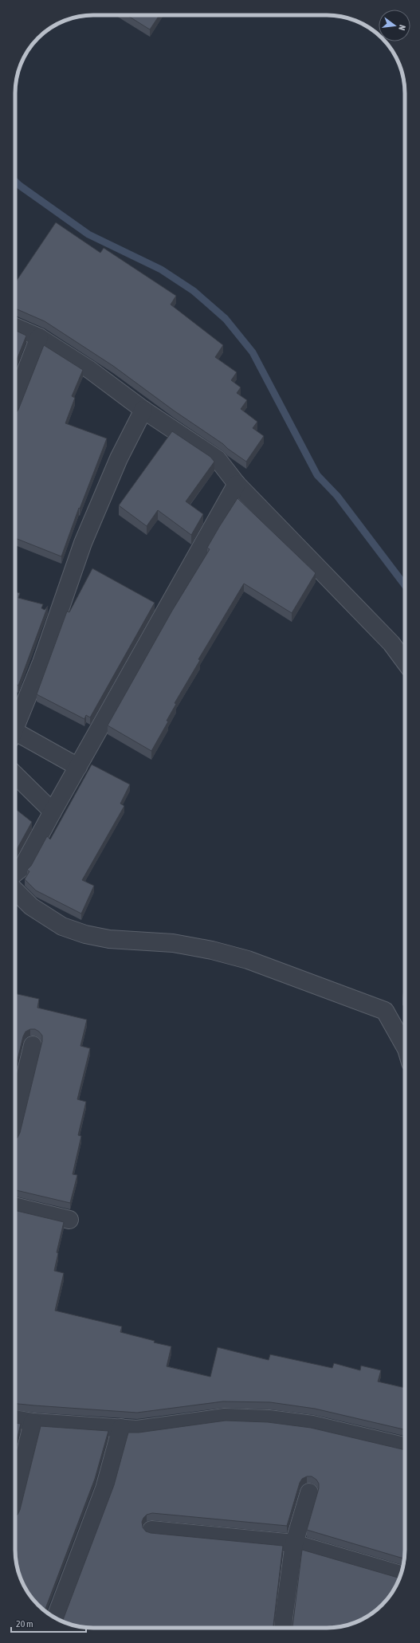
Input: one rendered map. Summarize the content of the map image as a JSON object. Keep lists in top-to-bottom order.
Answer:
{
  "scale_bar": "20 m",
  "north": "right"
}
